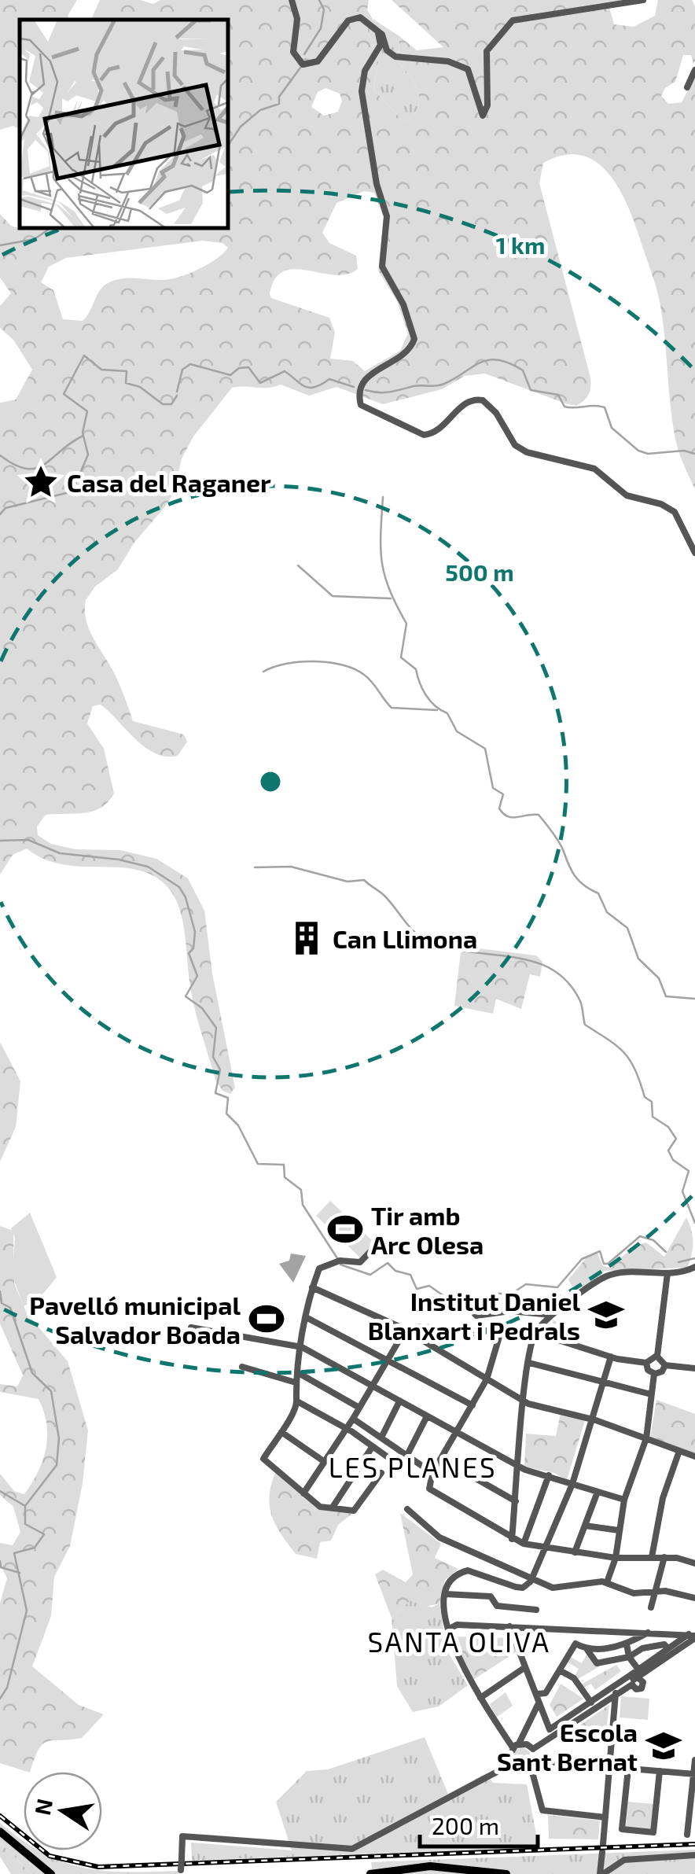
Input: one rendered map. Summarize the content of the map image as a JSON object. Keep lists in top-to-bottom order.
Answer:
{
  "districts": ["LES PLANES", "SANTA OLIVA"],
  "places": {
    "place": ["Casa del Raganer"],
    "building": ["Can Llimona"],
    "sports": ["Tir amb Arc Olesa", "Pavelló municipal Salvador Boada"],
    "school or university": ["Institut Daniel Blanxart i Pedrals", "Escola Sant Bernat"]
  },
  "scale_bar": "200 m",
  "north": "left",
  "rings": ["1 km", "500 m"]
}
